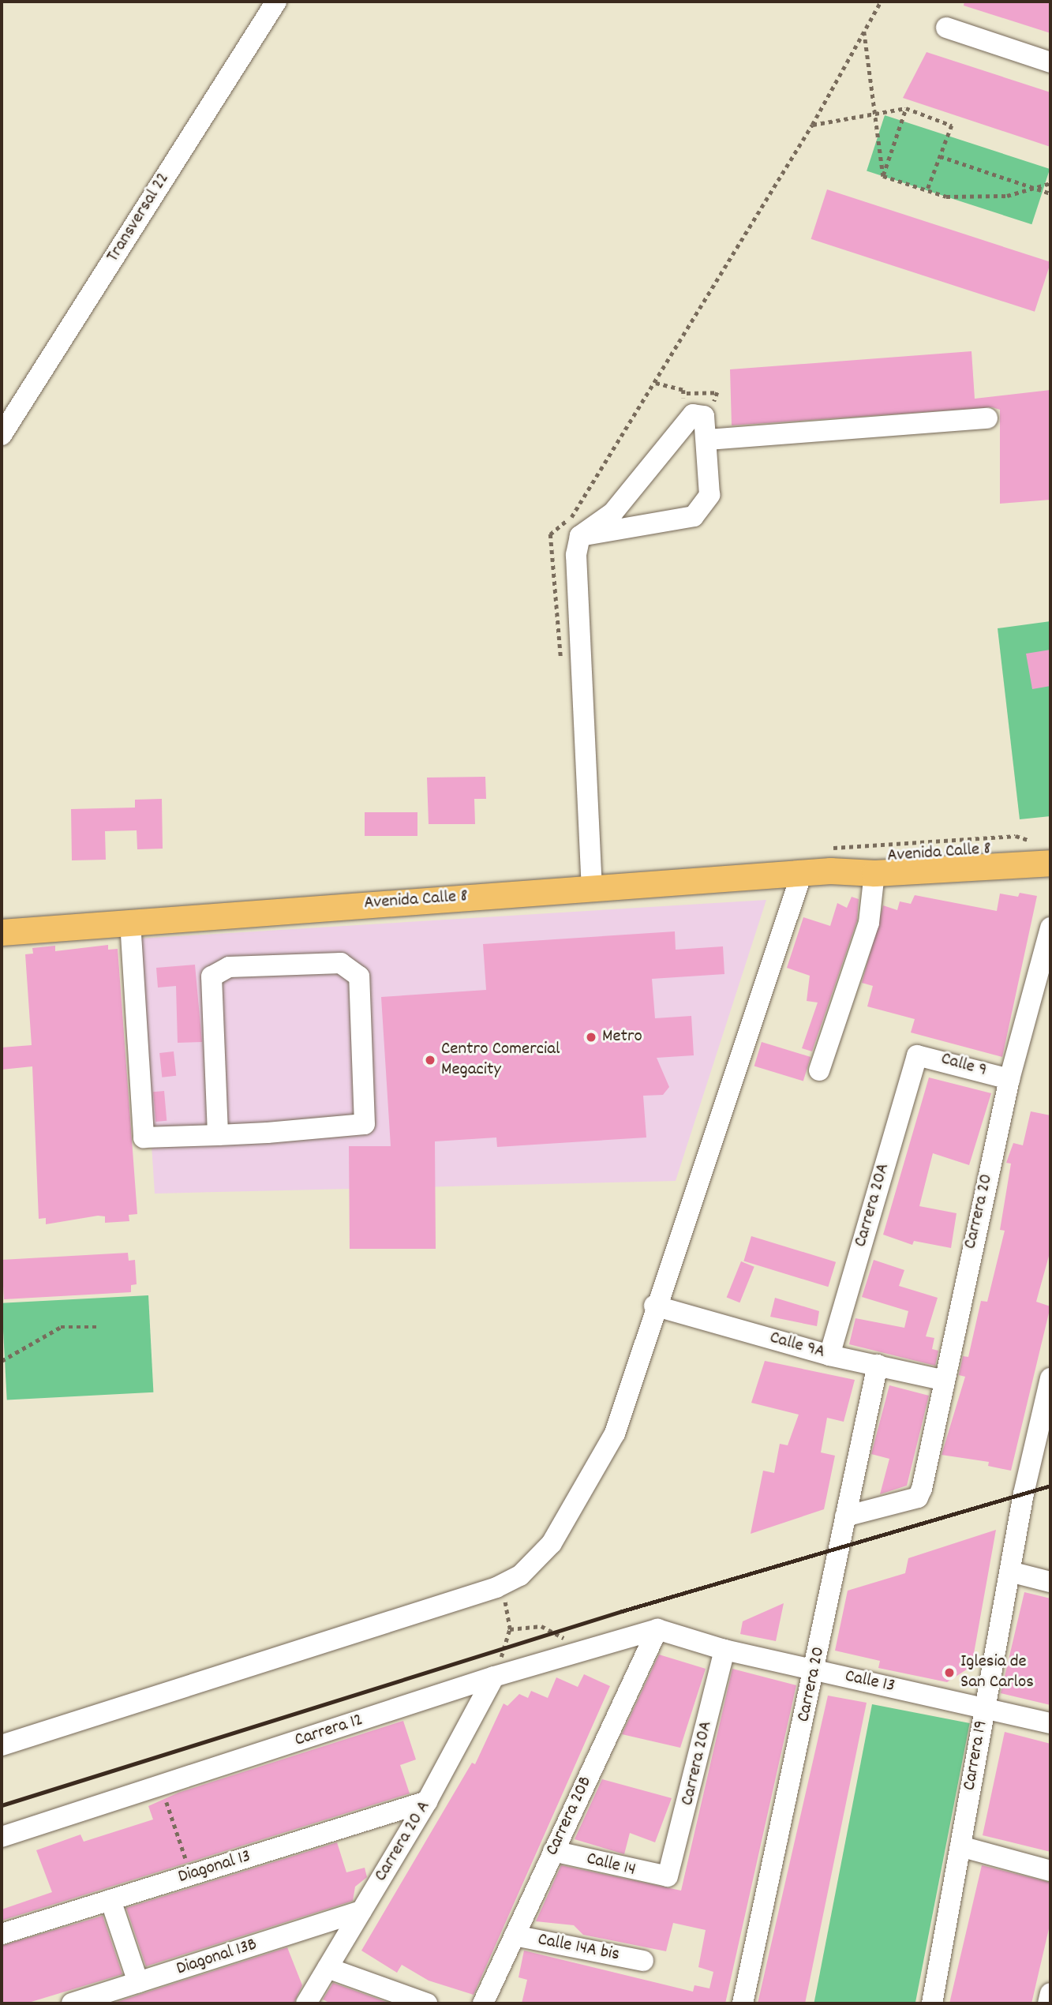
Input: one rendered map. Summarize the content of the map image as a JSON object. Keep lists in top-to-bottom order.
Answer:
{
  "streets": {
    "main road": ["Avenida Calle 8"],
    "street": [
      "Transversal 22",
      "Calle 9",
      "Carrera 20A",
      "Carrera 20",
      "Calle 9A",
      "Calle 13",
      "Carrera 12",
      "Carrera 19",
      "Carrera 20B",
      "Carrera 20 A",
      "Calle 14",
      "Diagonal 13",
      "Calle 14A bis",
      "Diagonal 13B"
    ]
  },
  "crossings": [
    ["Calle 9", "Carrera 20A"],
    ["Calle 9", "Carrera 20"],
    ["Carrera 20A", "Calle 9A"],
    ["Carrera 20A", "Calle 13"],
    ["Carrera 20A", "Calle 14"],
    ["Carrera 20", "Calle 9A"],
    ["Carrera 20", "Calle 13"],
    ["Calle 13", "Carrera 12"],
    ["Calle 13", "Carrera 19"],
    ["Calle 13", "Carrera 20B"],
    ["Carrera 12", "Carrera 20B"],
    ["Carrera 12", "Carrera 20 A"],
    ["Carrera 20B", "Calle 14"],
    ["Carrera 20B", "Calle 14A bis"],
    ["Carrera 20 A", "Diagonal 13"],
    ["Carrera 20 A", "Diagonal 13B"]
  ],
  "places": ["Metro", "Centro Comercial Megacity", "Iglesia de San Carlos"]
}
